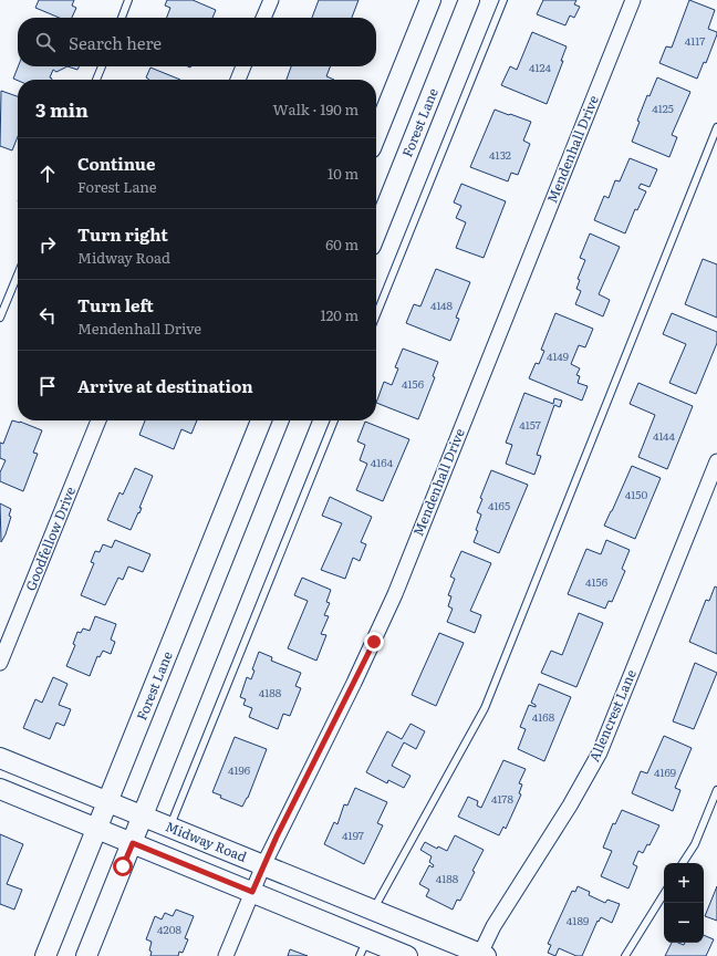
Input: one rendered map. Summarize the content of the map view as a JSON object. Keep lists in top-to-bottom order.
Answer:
{
  "streets": {
    "main road": ["Forest Lane", "Midway Road"],
    "street": ["Mendenhall Drive", "Goodfellow Drive", "Allencrest Lane"]
  },
  "crossings": [
    ["Forest Lane", "Midway Road"],
    ["Mendenhall Drive", "Midway Road"],
    ["Allencrest Lane", "Midway Road"]
  ],
  "house_numbers": [
    "4117",
    "4124",
    "4125",
    "4132",
    "4148",
    "4149",
    "4156",
    "4157",
    "4144",
    "4164",
    "4150",
    "4165",
    "4156",
    "4188",
    "4168",
    "4196",
    "4169",
    "4178",
    "4197",
    "4188",
    "4189",
    "4208"
  ],
  "page": {
    "search": "Search here",
    "heading": ["3 min", "Walk · 190 m"],
    "list": [
      ["Continue", "Forest Lane", "10 m"],
      ["Turn right", "Midway Road", "60 m"],
      ["Turn left", "Mendenhall Drive", "120 m"],
      "Arrive at destination"
    ],
    "map_buttons": ["+", "−"]
  }
}
